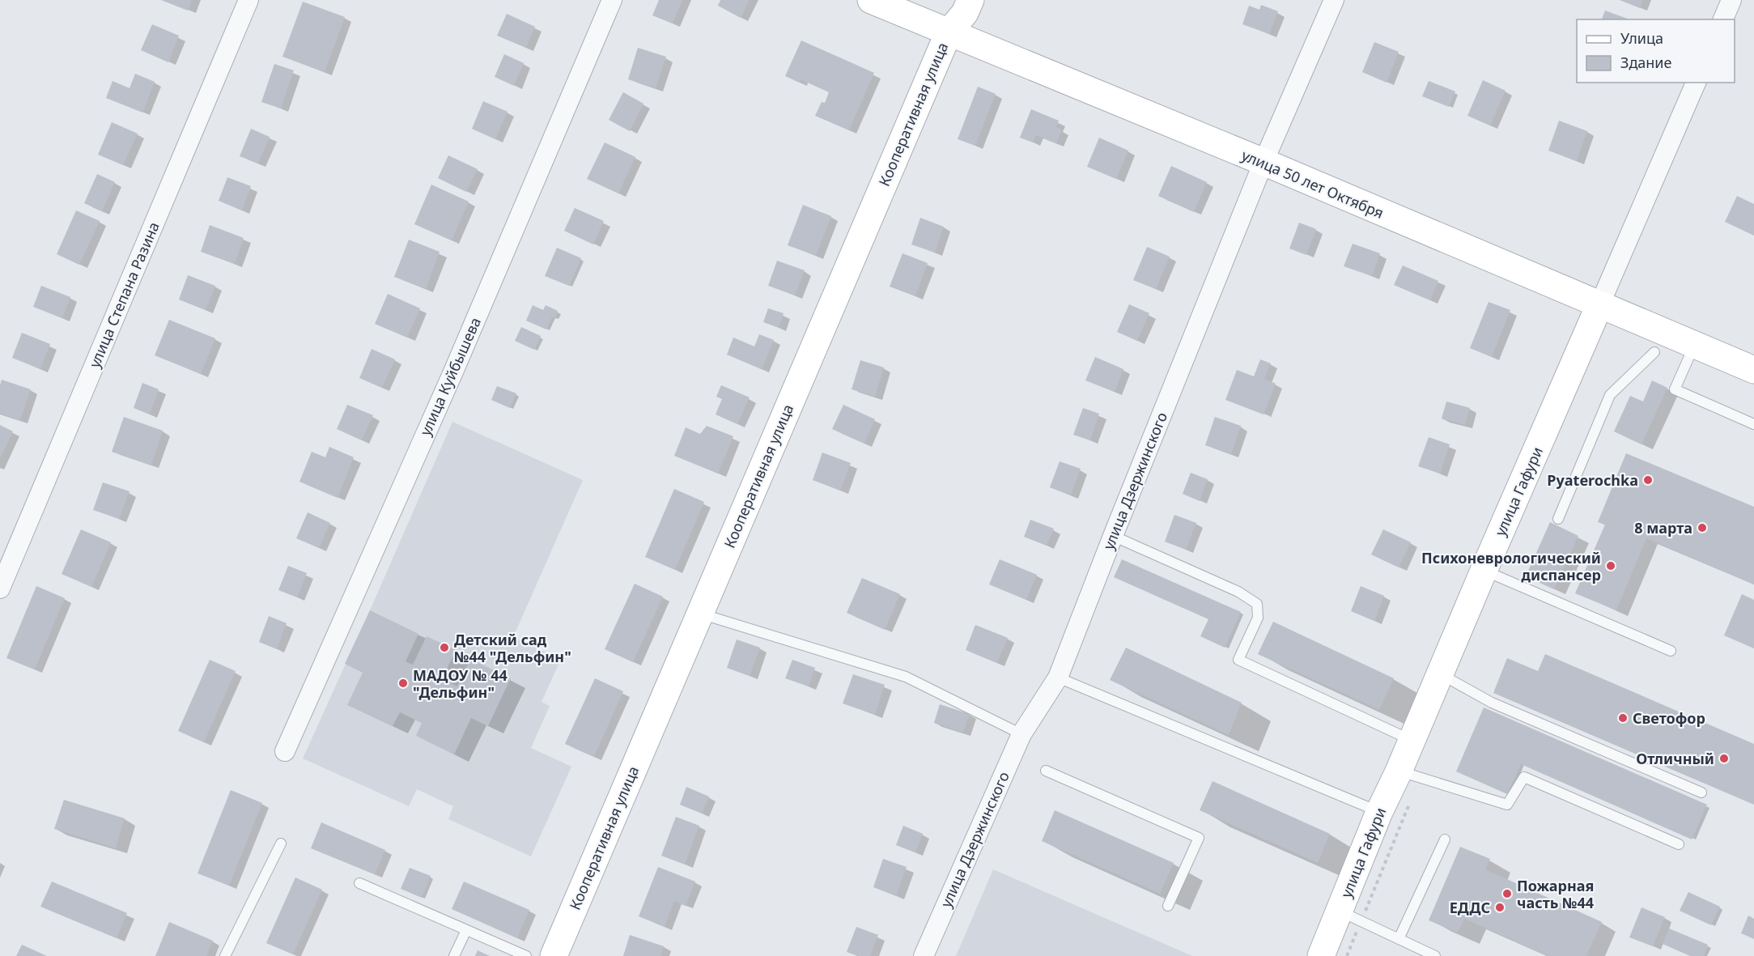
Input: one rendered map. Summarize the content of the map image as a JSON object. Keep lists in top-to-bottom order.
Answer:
{
  "streets": {
    "street": [
      "Кооперативная улица",
      "улица 50 лет Октября",
      "улица Степана Разина",
      "улица Куйбышева",
      "улица Дзержинского",
      "улица Гафури"
    ]
  },
  "crossings": [
    ["Кооперативная улица", "улица 50 лет Октября"],
    ["улица 50 лет Октября", "улица Дзержинского"],
    ["улица 50 лет Октября", "улица Гафури"]
  ],
  "places": [
    "Pyaterochka",
    "8 марта",
    "Психоневрологический диспансер",
    "Детский сад №44 \"Дельфин\"",
    "МАДОУ № 44 \"Дельфин\"",
    "Светофор",
    "Отличный",
    "Пожарная часть №44",
    "ЕДДС"
  ],
  "legend": ["Улица", "Здание"]
}
